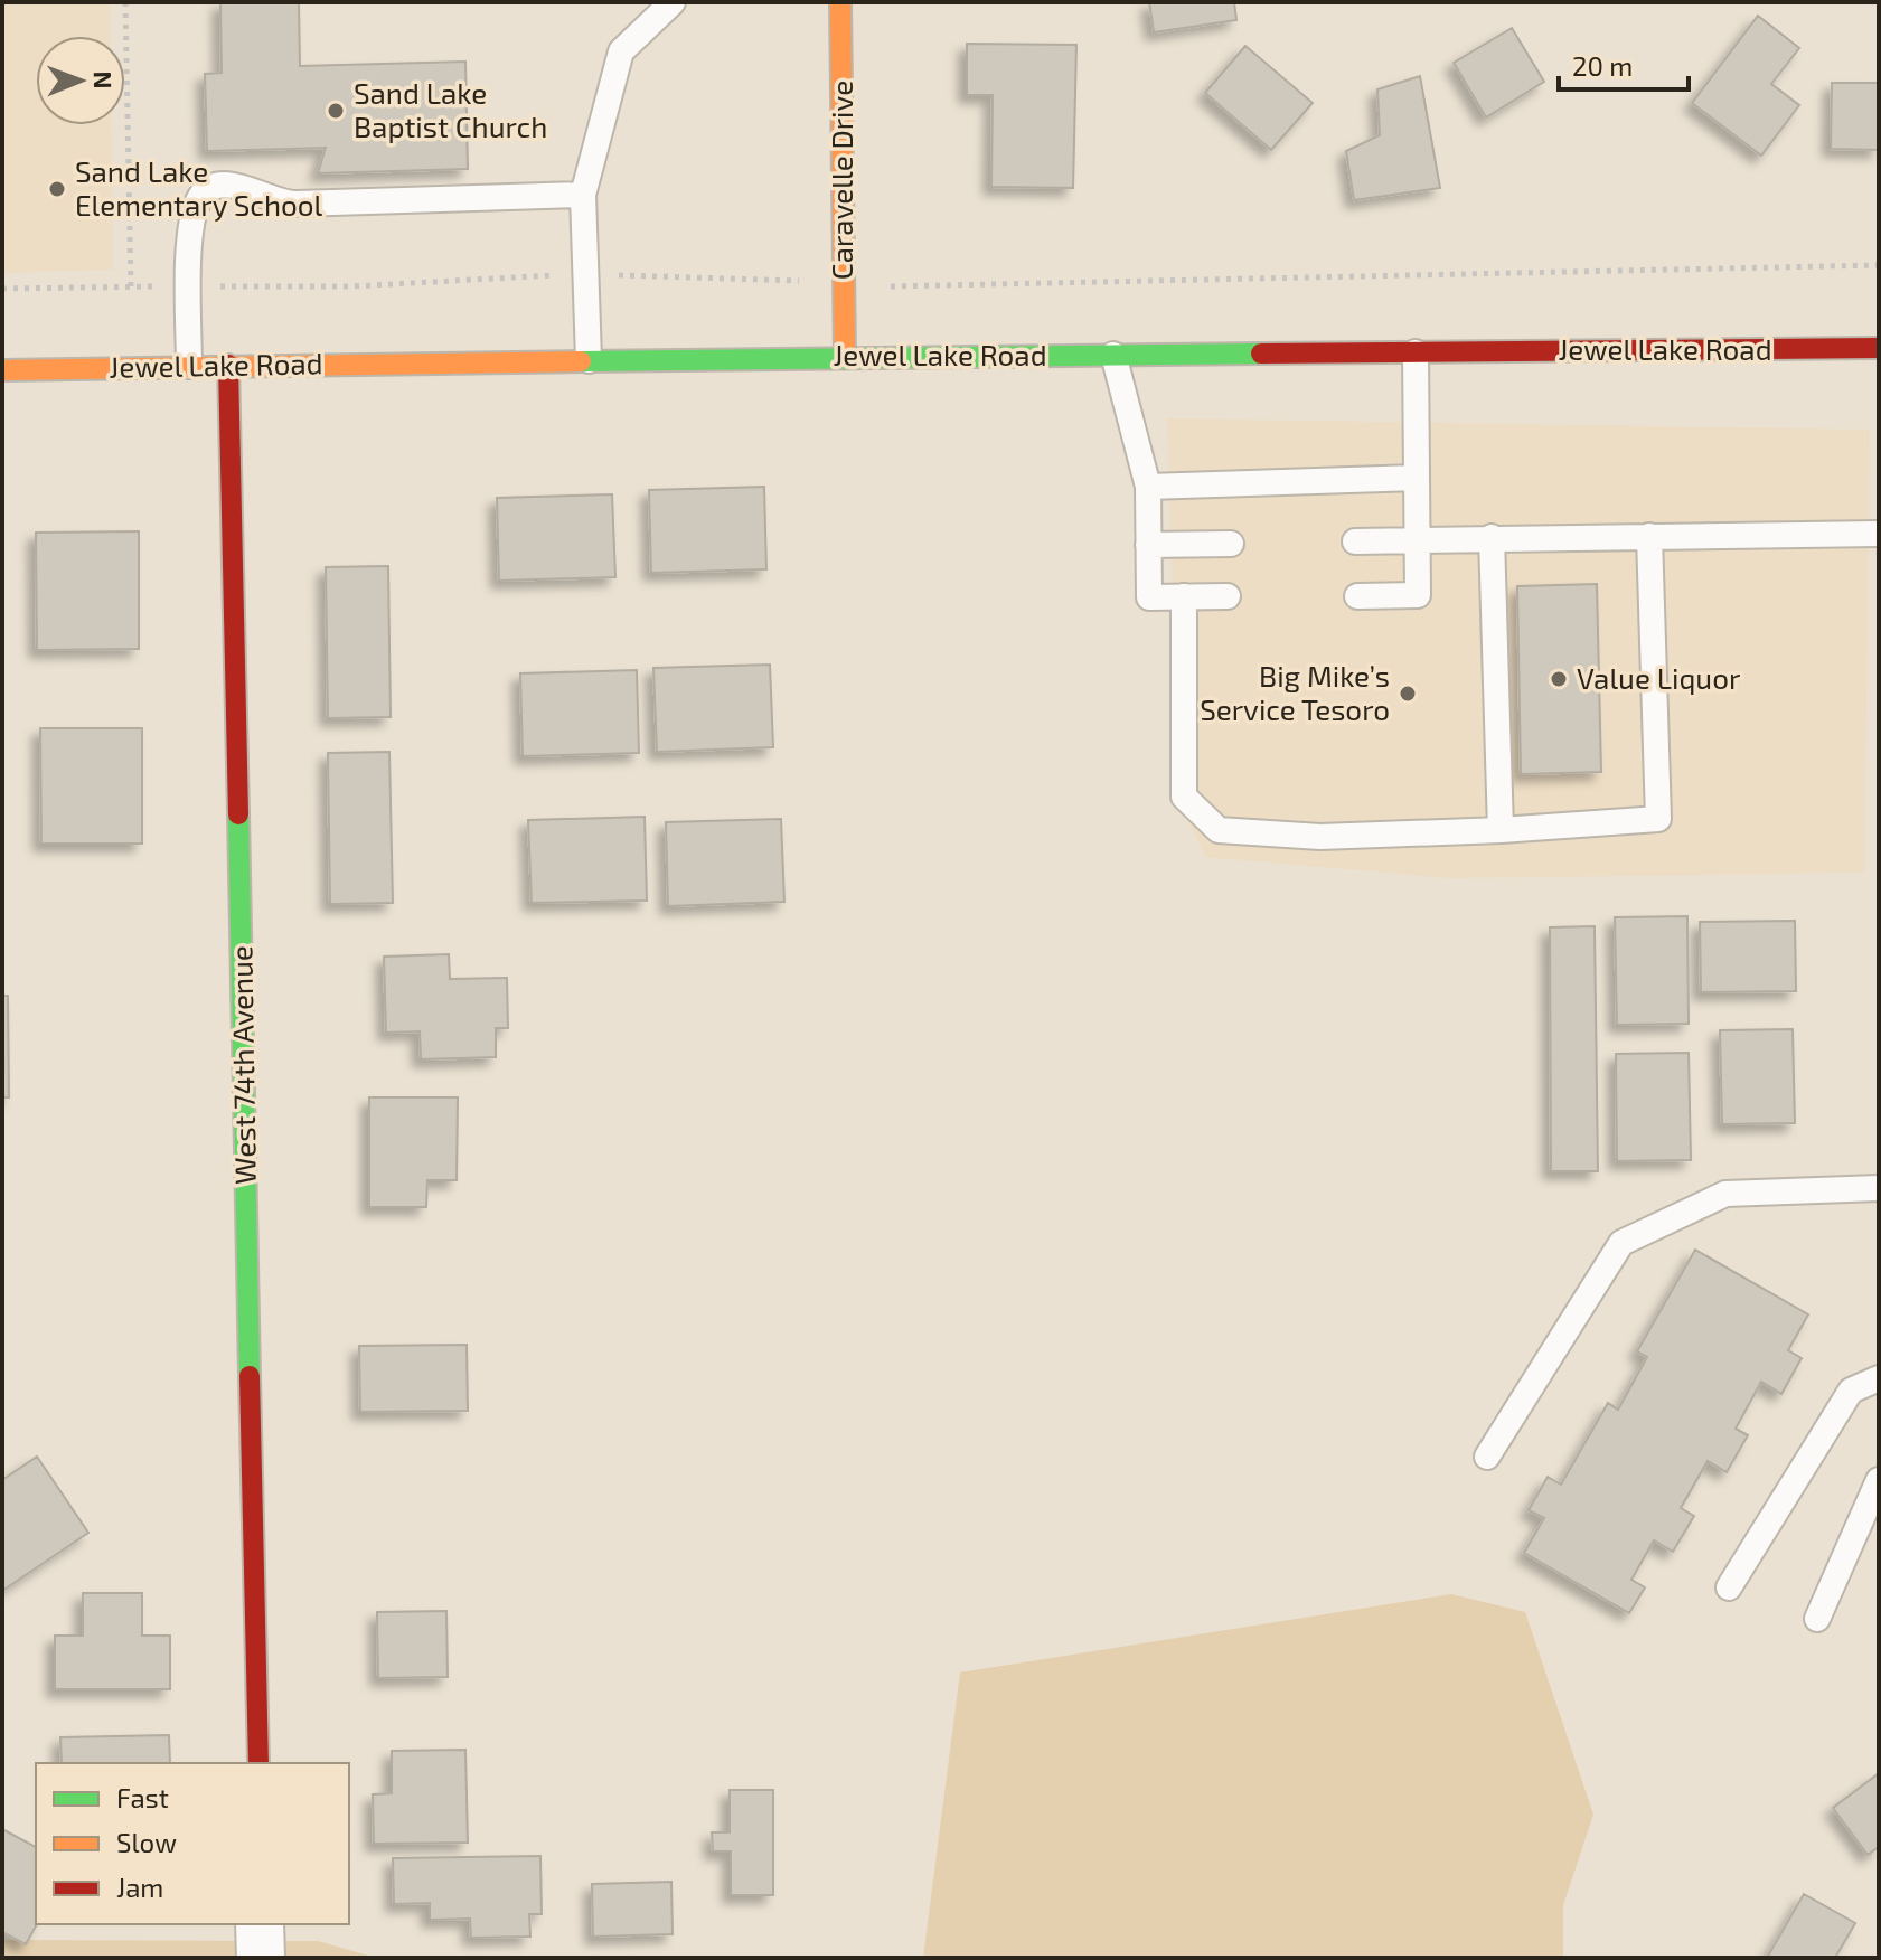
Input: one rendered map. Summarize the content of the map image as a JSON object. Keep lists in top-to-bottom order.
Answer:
{
  "streets": {
    "main road": ["Caravelle Drive", "Jewel Lake Road", "West 74th Avenue"]
  },
  "crossings": [
    ["Caravelle Drive", "Jewel Lake Road"],
    ["Jewel Lake Road", "West 74th Avenue"]
  ],
  "places": [
    "Sand Lake Baptist Church",
    "Sand Lake Elementary School",
    "Value Liquor",
    "Big Mike’s Service Tesoro"
  ],
  "legend": ["Fast", "Slow", "Jam"],
  "scale_bar": "20 m",
  "north": "right"
}
